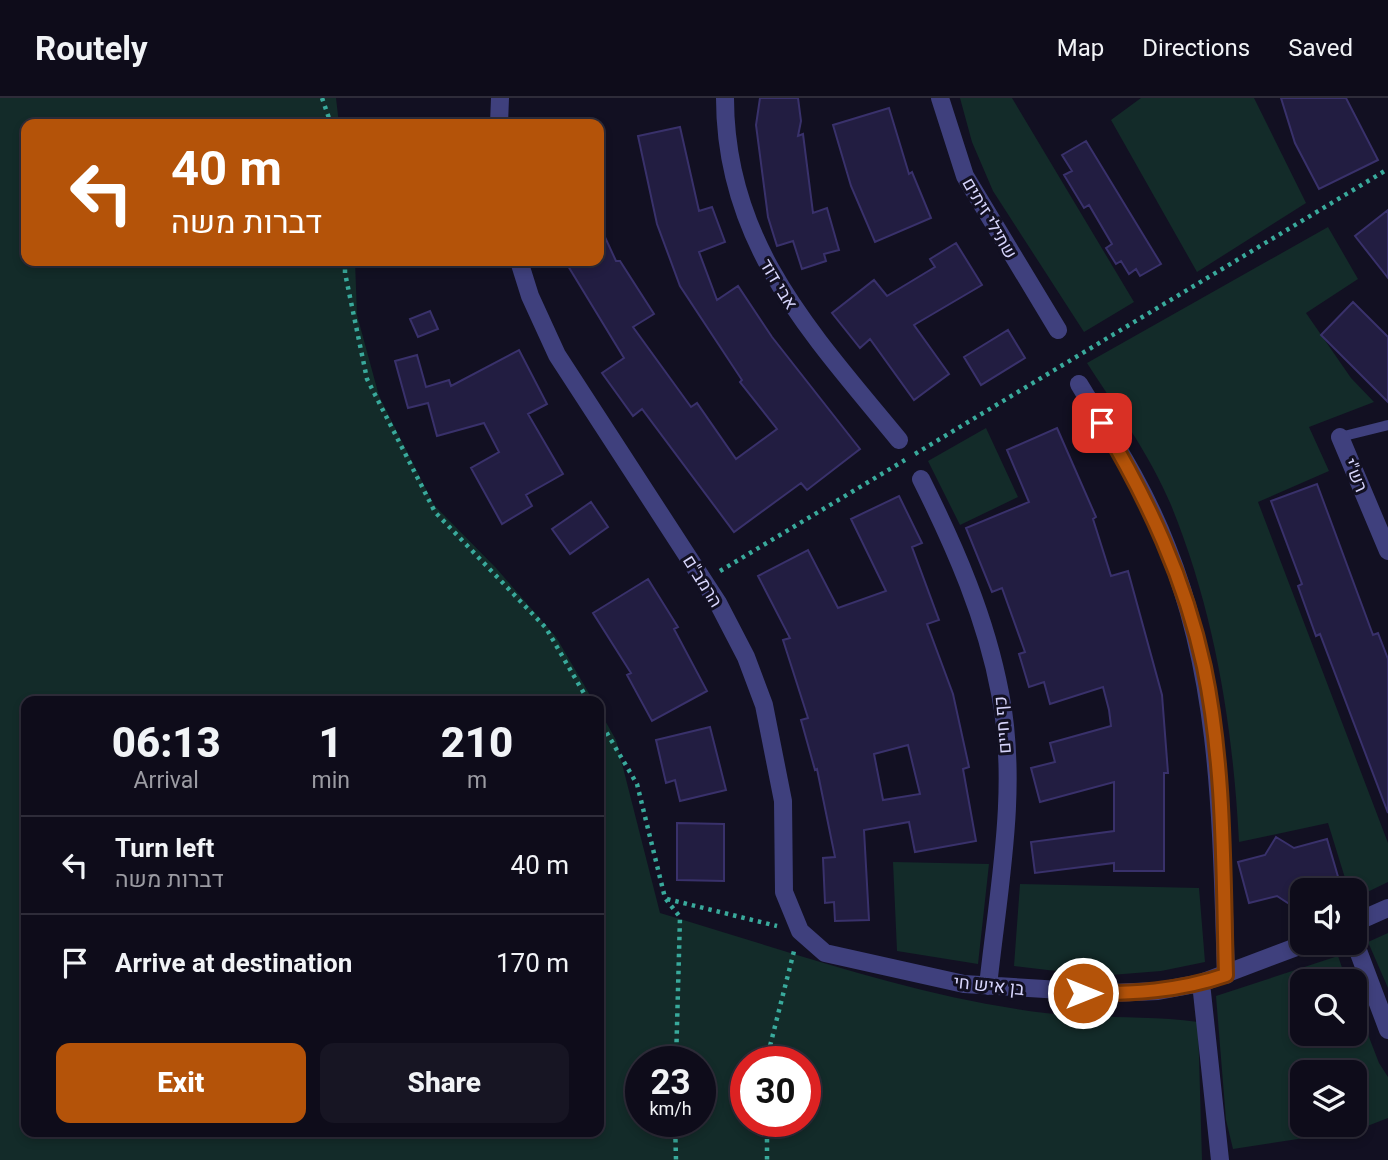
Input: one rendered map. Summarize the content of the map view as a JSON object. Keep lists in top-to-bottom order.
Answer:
{
  "streets": {
    "street": [
      "שתילי זיתים",
      "אבי דוד",
      "רש\"י",
      "הרמב\"ם",
      "כף חיים",
      "בן איש חי"
    ]
  },
  "crossings": [
    ["הרמב\"ם", "בן איש חי"],
    ["כף חיים", "בן איש חי"]
  ],
  "page": {
    "header": "Routely",
    "nav": ["Map", "Directions", "Saved"],
    "turn": ["40 m", "דברות משה"],
    "eta": [
      "06:13",
      "Arrival",
      "1",
      "min",
      "210",
      "m"
    ],
    "list": [
      {
        "name": "Turn left",
        "note": "דברות משה",
        "value": "40 m"
      },
      {
        "name": "Arrive at destination",
        "value": "170 m"
      }
    ],
    "buttons": ["Exit", "Share"],
    "speed": "23 km/h",
    "limit": "30"
  }
}
